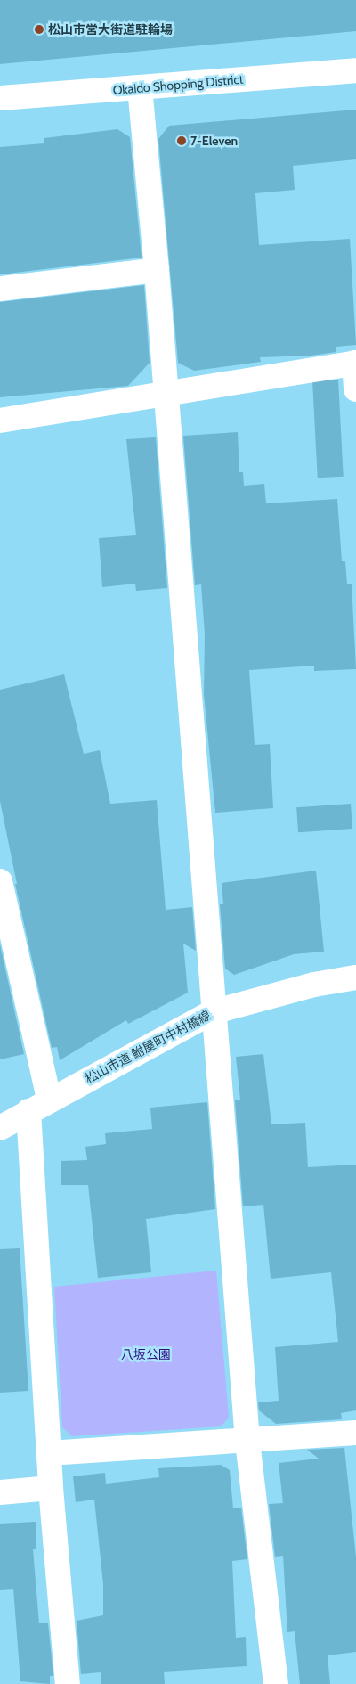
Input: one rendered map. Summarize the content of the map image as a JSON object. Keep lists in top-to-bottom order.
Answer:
{
  "streets": {
    "street": ["Okaido Shopping District", "松山市道 鮒屋町中村橋線"]
  },
  "parks": ["八坂公園"],
  "places": ["松山市営大街道駐輪場", "7-Eleven"]
}
